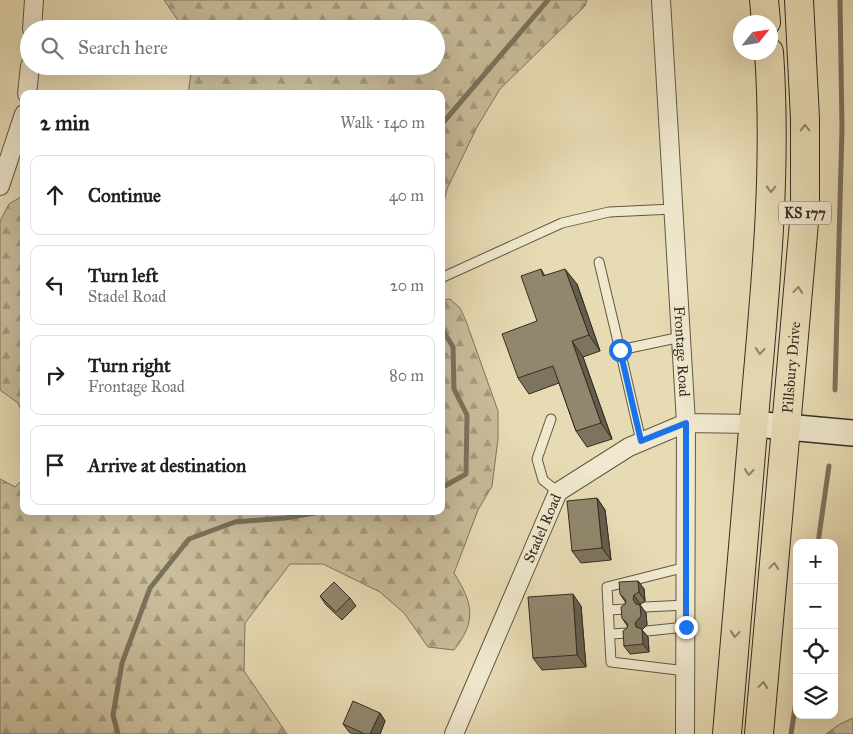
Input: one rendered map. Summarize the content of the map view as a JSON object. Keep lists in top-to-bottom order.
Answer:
{
  "streets": {
    "highway": ["KS 177", "Pillsbury Drive"],
    "street": ["Frontage Road", "Stadel Road"]
  },
  "crossings": [
    ["KS 177", "Stadel Road"],
    ["Frontage Road", "Stadel Road"]
  ],
  "north": "top right",
  "page": {
    "search": "Search here",
    "heading": ["2 min", "Walk · 140 m"],
    "list": [
      ["Continue", "40 m"],
      ["Turn left", "Stadel Road", "20 m"],
      ["Turn right", "Frontage Road", "80 m"],
      "Arrive at destination"
    ],
    "map_buttons": ["+", "−"]
  }
}
